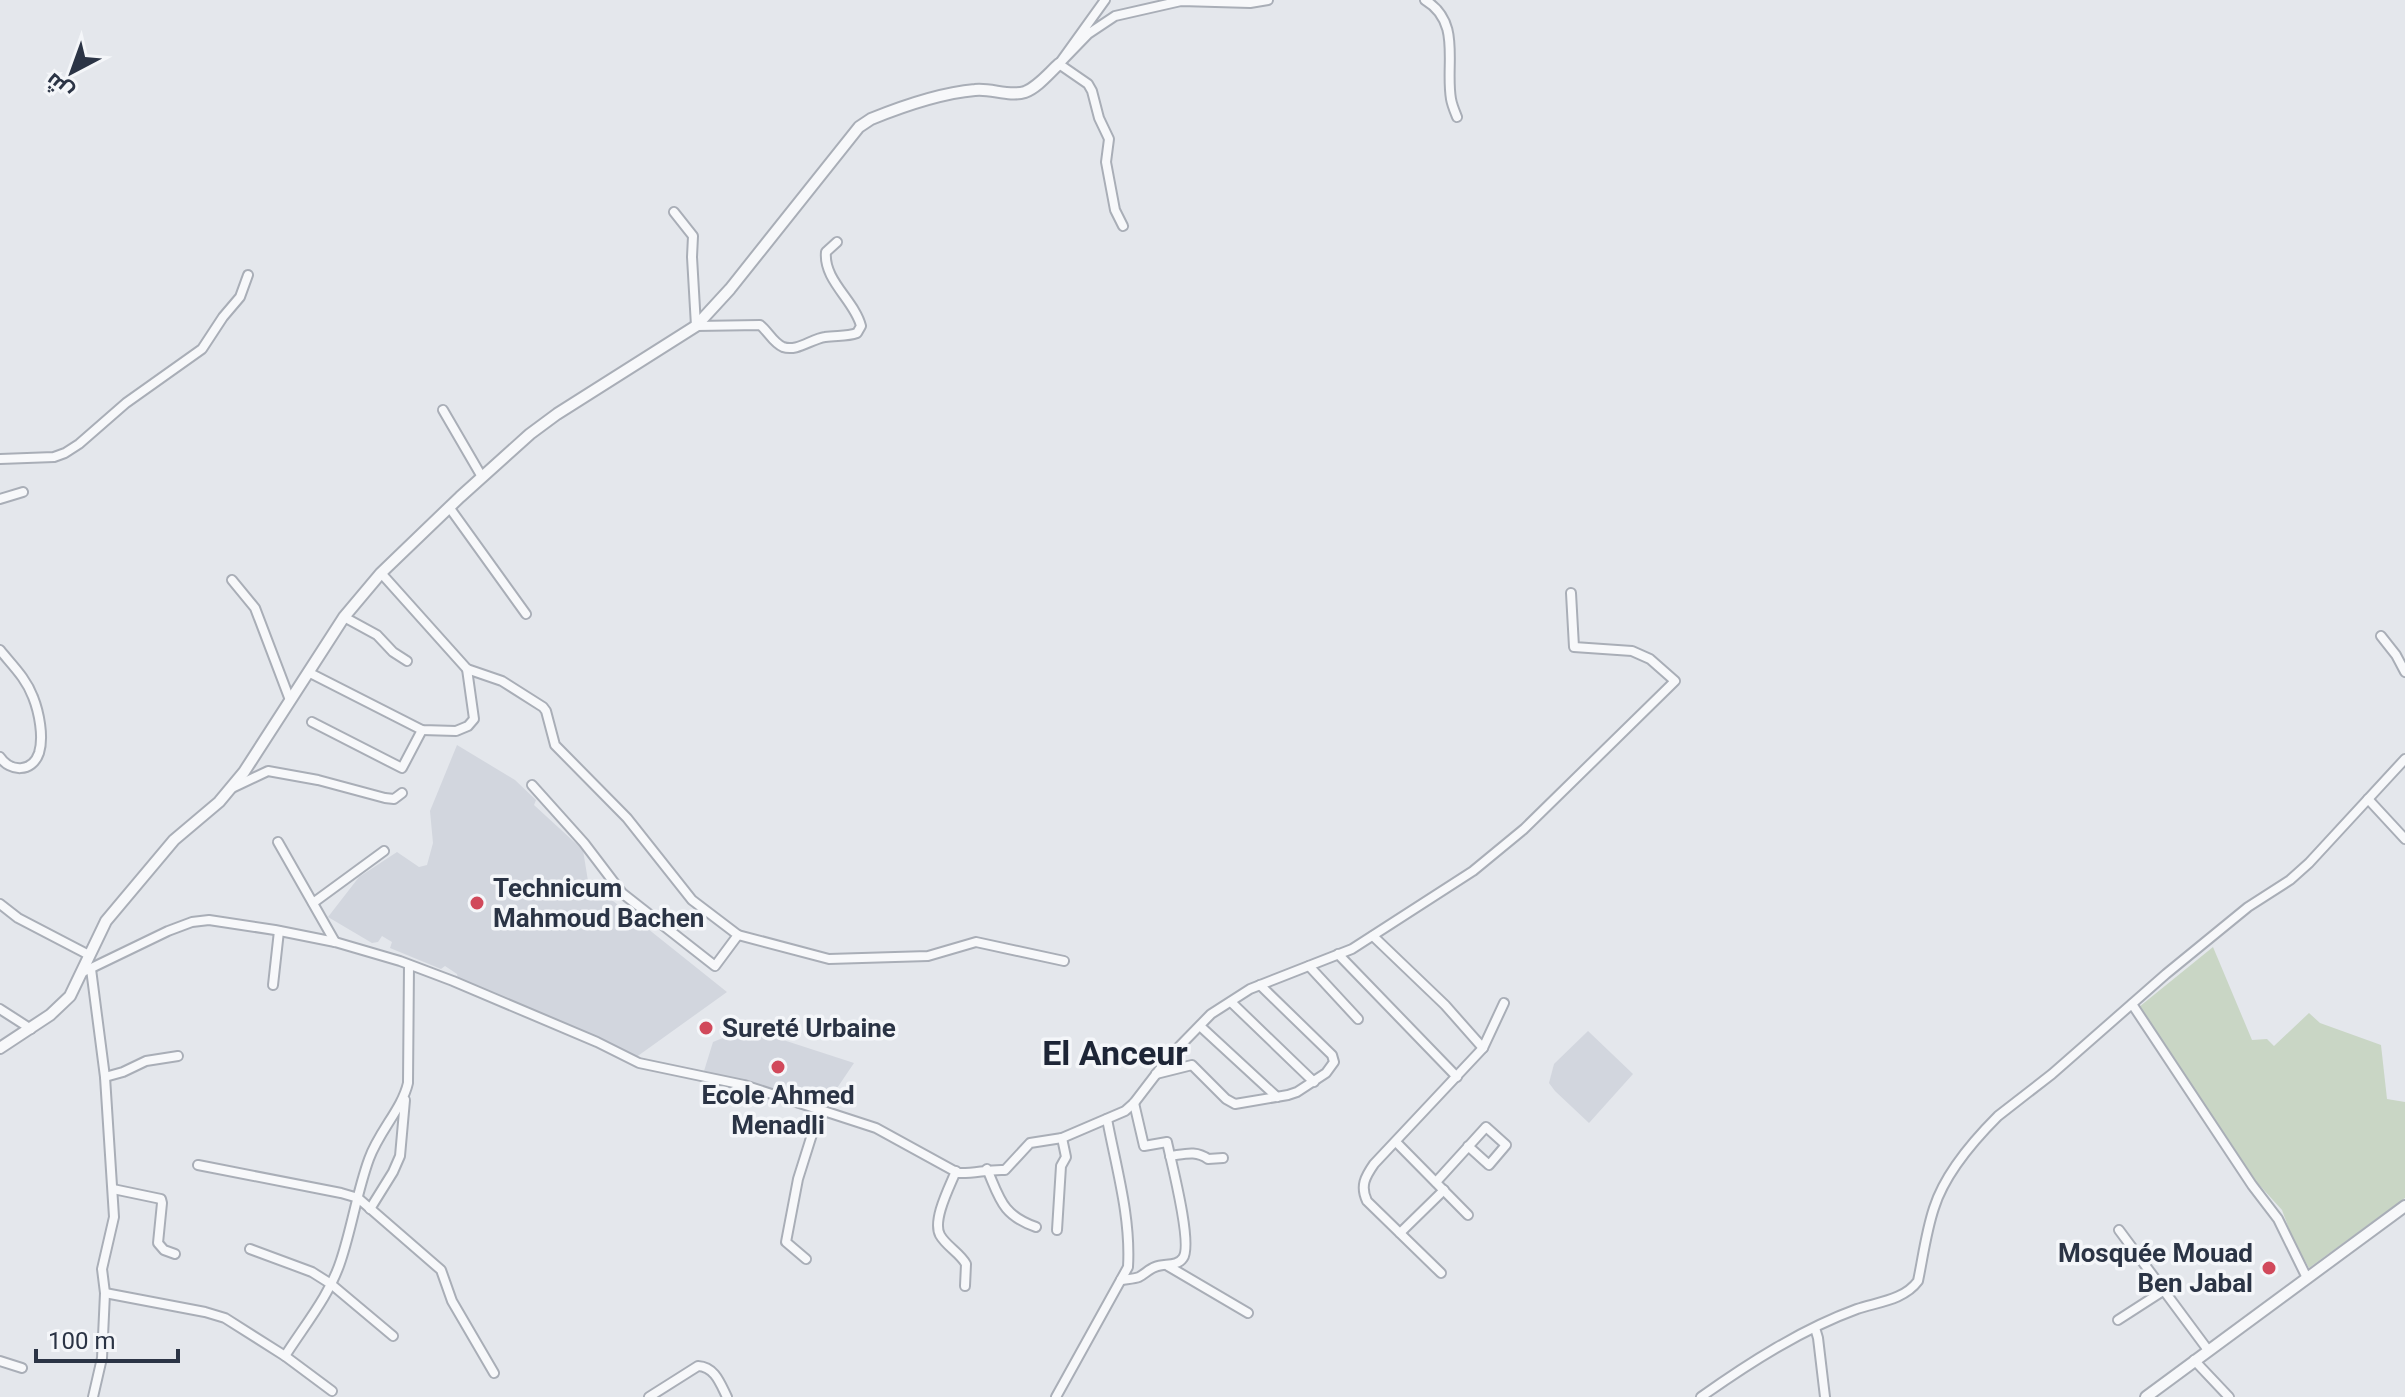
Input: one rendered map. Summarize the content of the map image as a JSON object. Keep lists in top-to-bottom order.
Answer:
{
  "districts": ["El Anceur"],
  "places": [
    "Technicum Mahmoud Bachen",
    "Sureté Urbaine",
    "Ecole Ahmed Menadli",
    "Mosquée Mouad Ben Jabal"
  ],
  "scale_bar": "100 m",
  "north": "bottom left"
}
